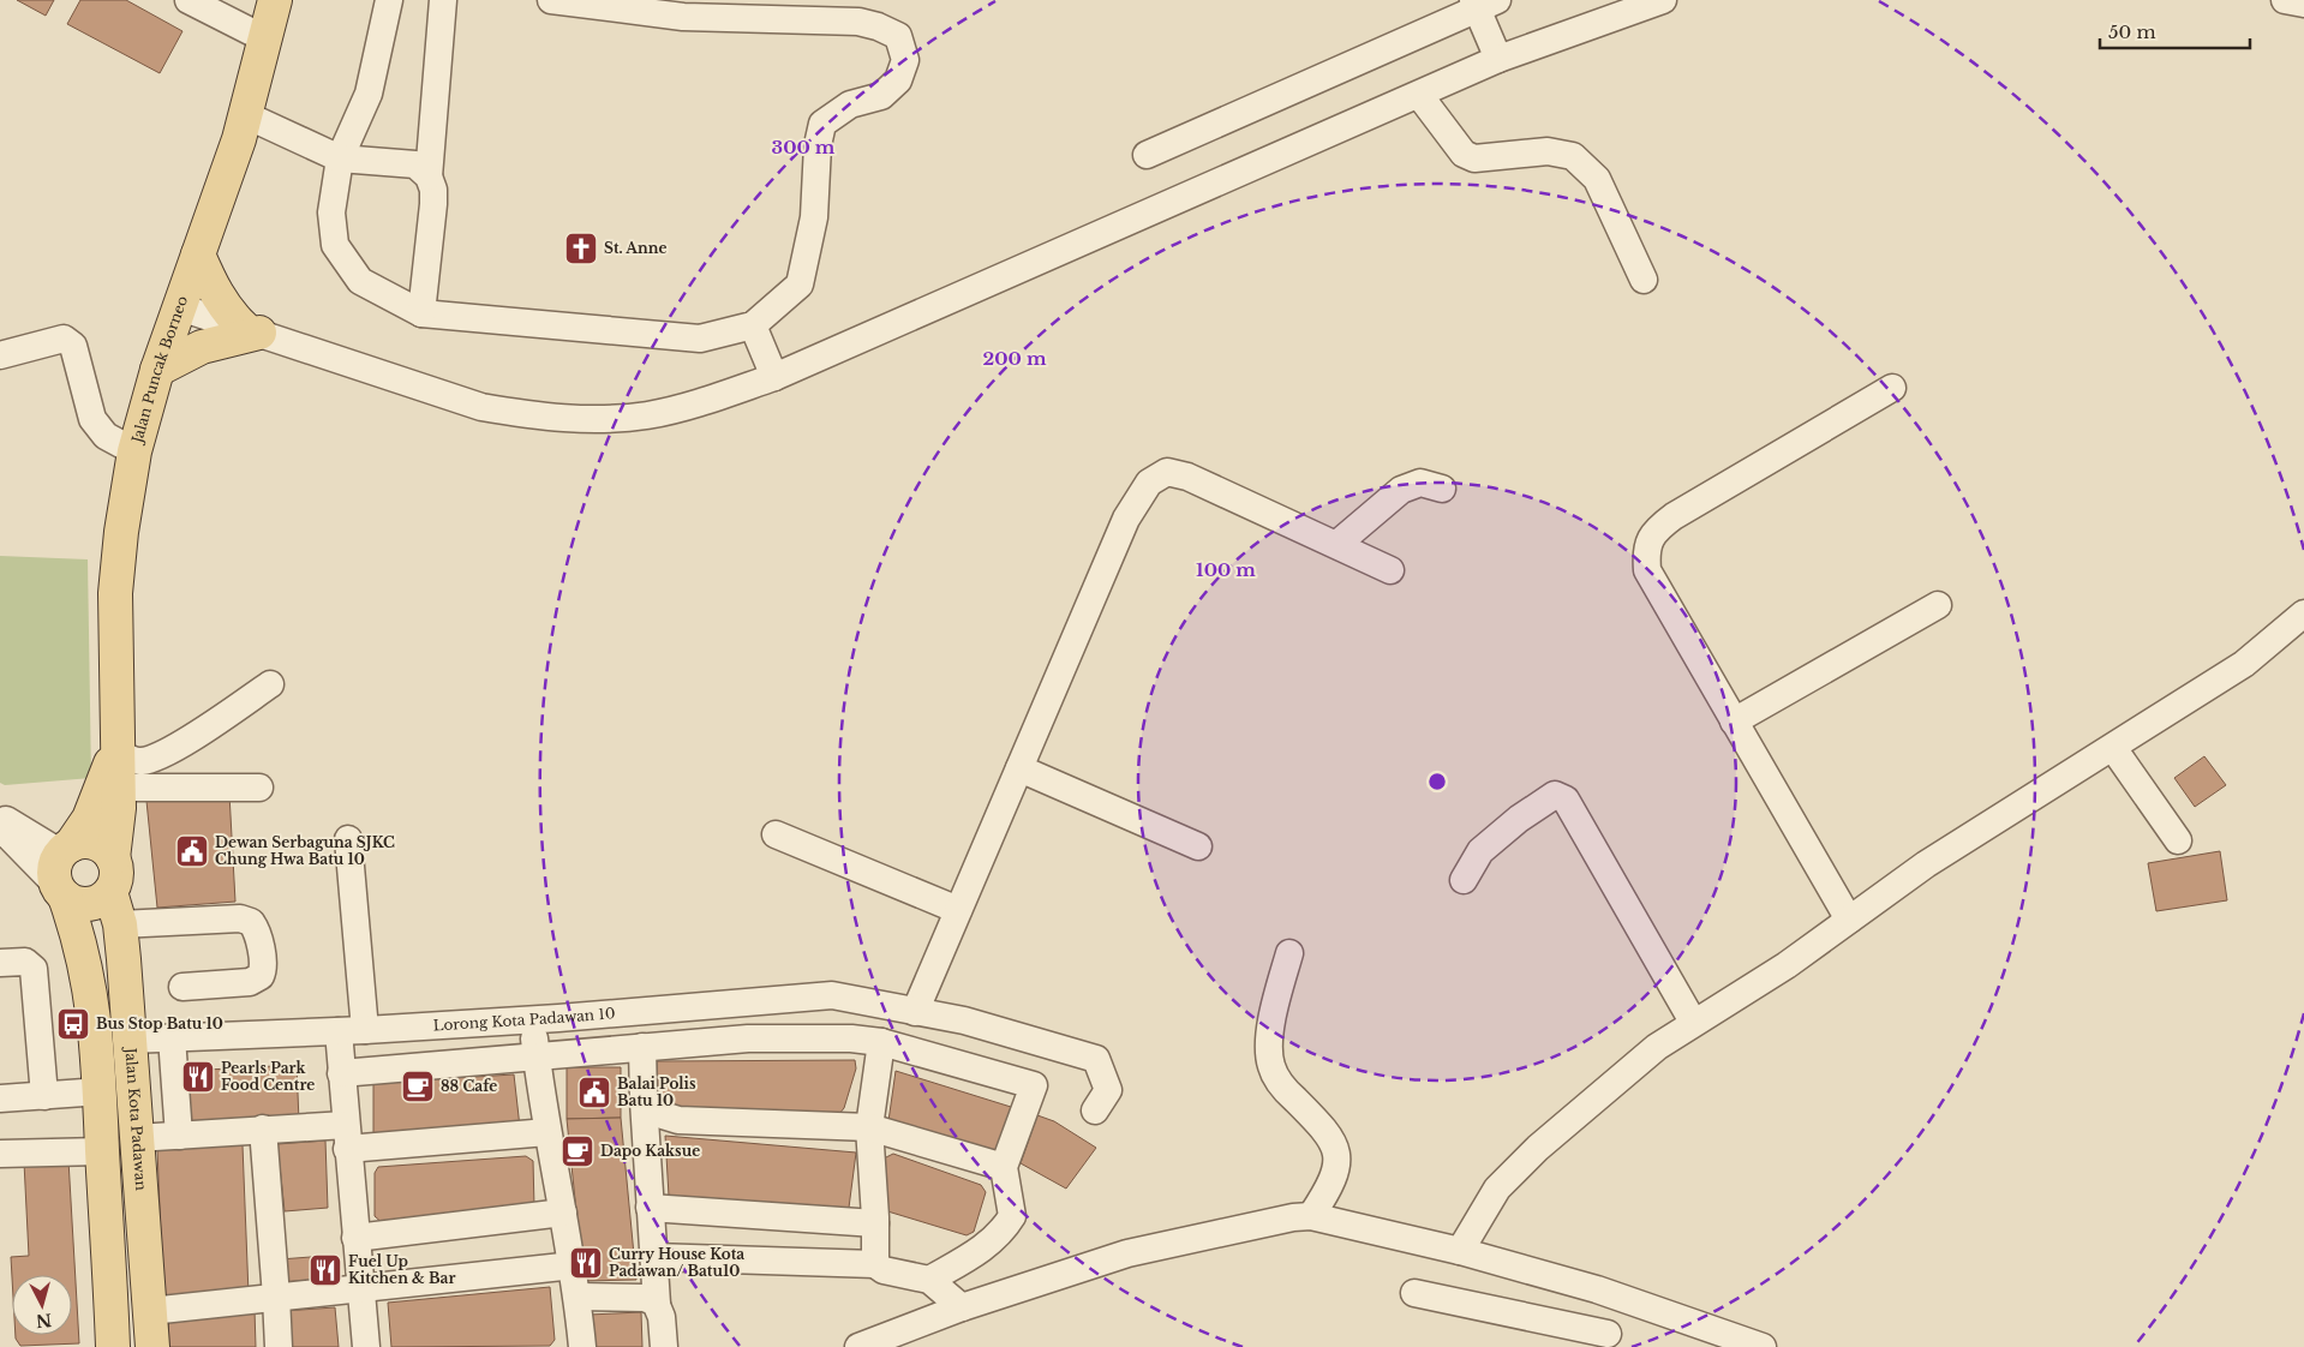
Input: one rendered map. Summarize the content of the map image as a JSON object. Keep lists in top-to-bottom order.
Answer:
{
  "streets": {
    "main road": ["Jalan Puncak Borneo", "Jalan Kota Padawan"],
    "street": ["Lorong Kota Padawan 10"]
  },
  "crossings": [
    ["Jalan Puncak Borneo", "Jalan Kota Padawan"],
    ["Lorong Kota Padawan 10", "Jalan Kota Padawan"]
  ],
  "places": {
    "church": ["St. Anne"],
    "public building": ["Dewan Serbaguna SJKC Chung Hwa Batu 10", "Balai Polis Batu 10"],
    "bus stop": ["Bus Stop Batu 10"],
    "restaurant": ["Pearls Park Food Centre", "Curry House Kota Padawan/ Batu10", "Fuel Up Kitchen & Bar"],
    "cafe": ["88 Cafe", "Dapo Kaksue"]
  },
  "scale_bar": "50 m",
  "north": "bottom",
  "rings": ["300 m", "200 m", "100 m"]
}
